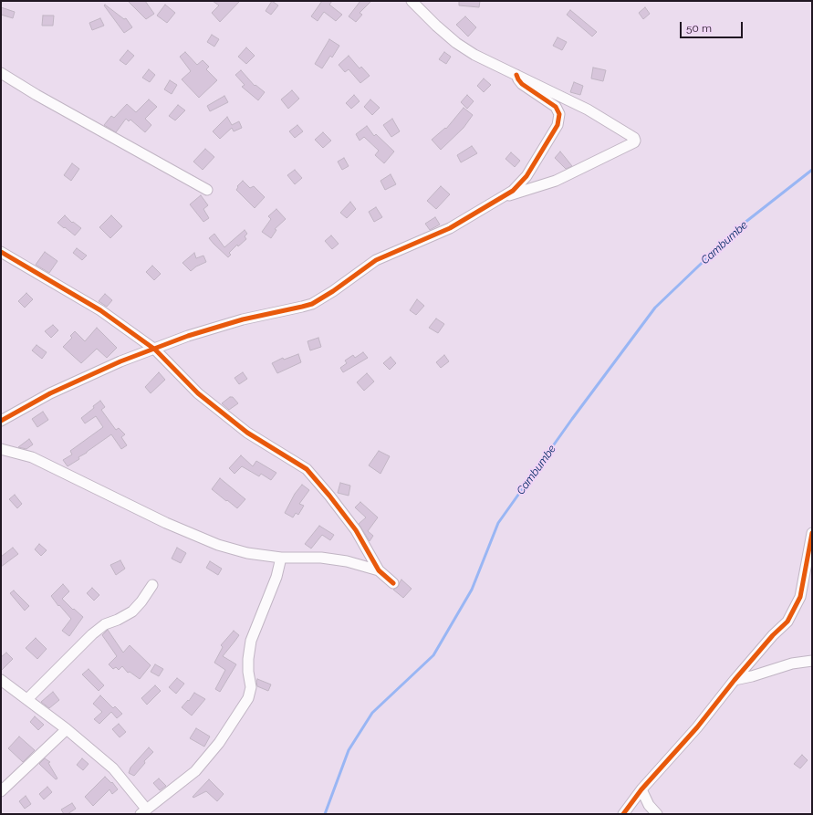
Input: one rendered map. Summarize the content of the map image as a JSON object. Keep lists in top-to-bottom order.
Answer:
{
  "water": ["Cambumbe"],
  "scale_bar": "50 m"
}
